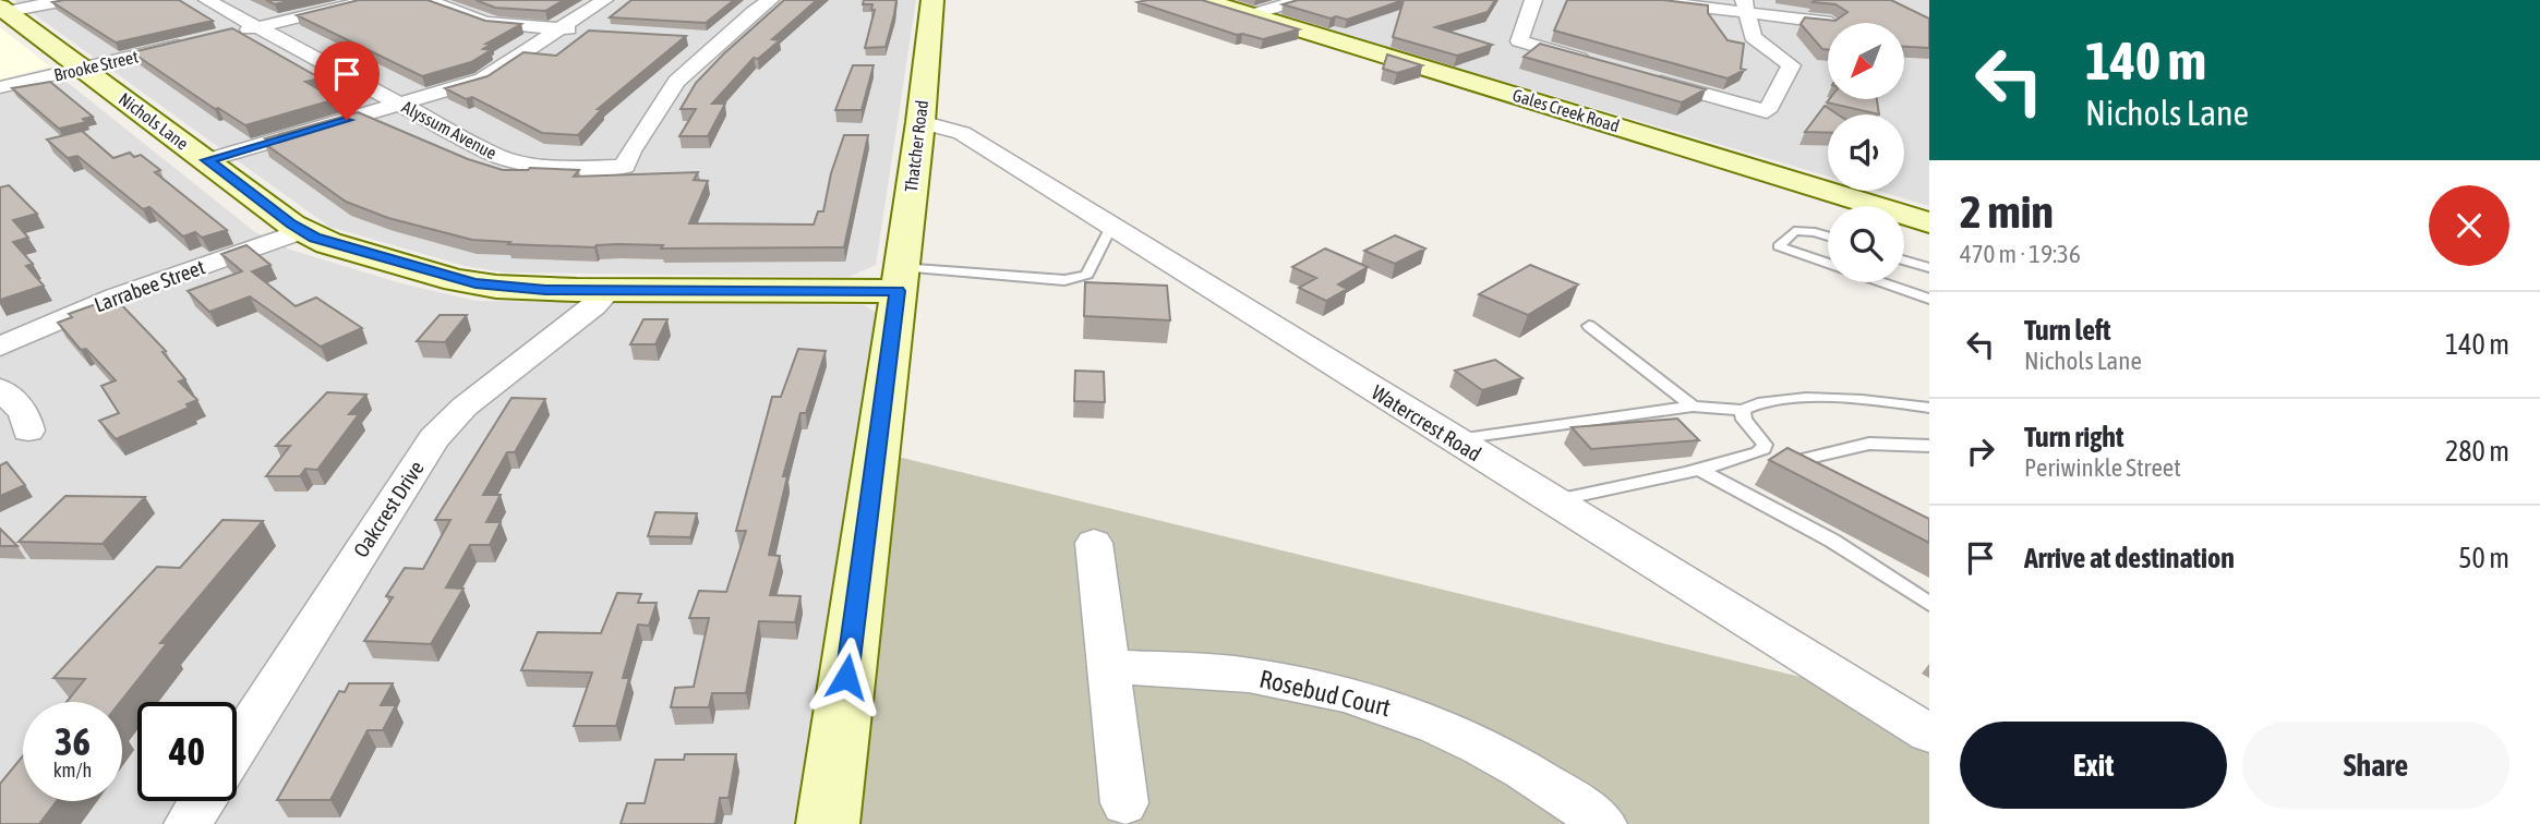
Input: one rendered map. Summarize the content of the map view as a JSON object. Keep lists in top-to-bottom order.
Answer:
{
  "streets": {
    "street": [
      "Brooke Street",
      "Gales Creek Road",
      "Nichols Lane",
      "Alyssum Avenue",
      "Thatcher Road",
      "Larrabee Street",
      "Watercrest Road",
      "Oakcrest Drive",
      "Rosebud Court"
    ]
  },
  "crossings": [
    ["Brooke Street", "Nichols Lane"],
    ["Nichols Lane", "Thatcher Road"],
    ["Nichols Lane", "Larrabee Street"],
    ["Nichols Lane", "Oakcrest Drive"],
    ["Thatcher Road", "Watercrest Road"]
  ],
  "north": "bottom left",
  "page": {
    "turn": ["140 m", "Nichols Lane"],
    "heading": ["2 min", "470 m · 19:36"],
    "list": [
      {
        "name": "Turn left",
        "note": "Nichols Lane",
        "value": "140 m"
      },
      {
        "name": "Turn right",
        "note": "Periwinkle Street",
        "value": "280 m"
      },
      {
        "name": "Arrive at destination",
        "value": "50 m"
      }
    ],
    "speed": "36 km/h",
    "limit": "40",
    "buttons": ["Exit", "Share"]
  }
}
